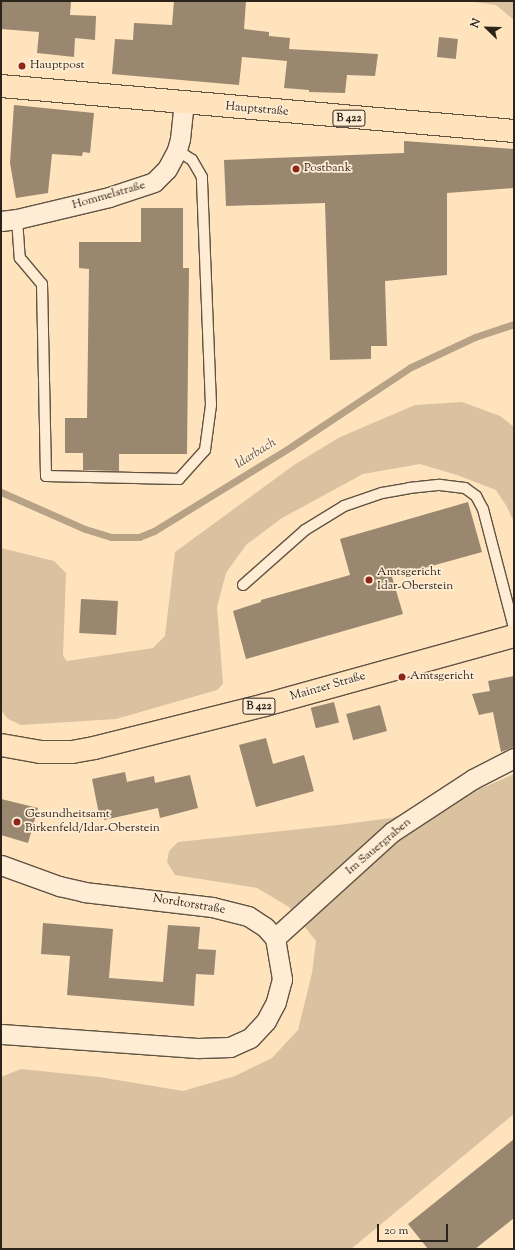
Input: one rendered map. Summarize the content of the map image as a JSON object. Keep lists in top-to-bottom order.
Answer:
{
  "streets": {
    "main road": ["Hauptstraße", "B 422", "Mainzer Straße"],
    "street": ["Hommelstraße", "Im Sauergraben", "Nordtorstraße"]
  },
  "crossings": [
    ["Hauptstraße", "Hommelstraße"],
    ["Im Sauergraben", "Nordtorstraße"]
  ],
  "water": ["Idarbach"],
  "places": [
    "Hauptpost",
    "Postbank",
    "Amtsgericht Idar-Oberstein",
    "Amtsgericht",
    "Gesundheitsamt Birkenfeld/Idar-Oberstein"
  ],
  "scale_bar": "20 m",
  "north": "top left"
}
